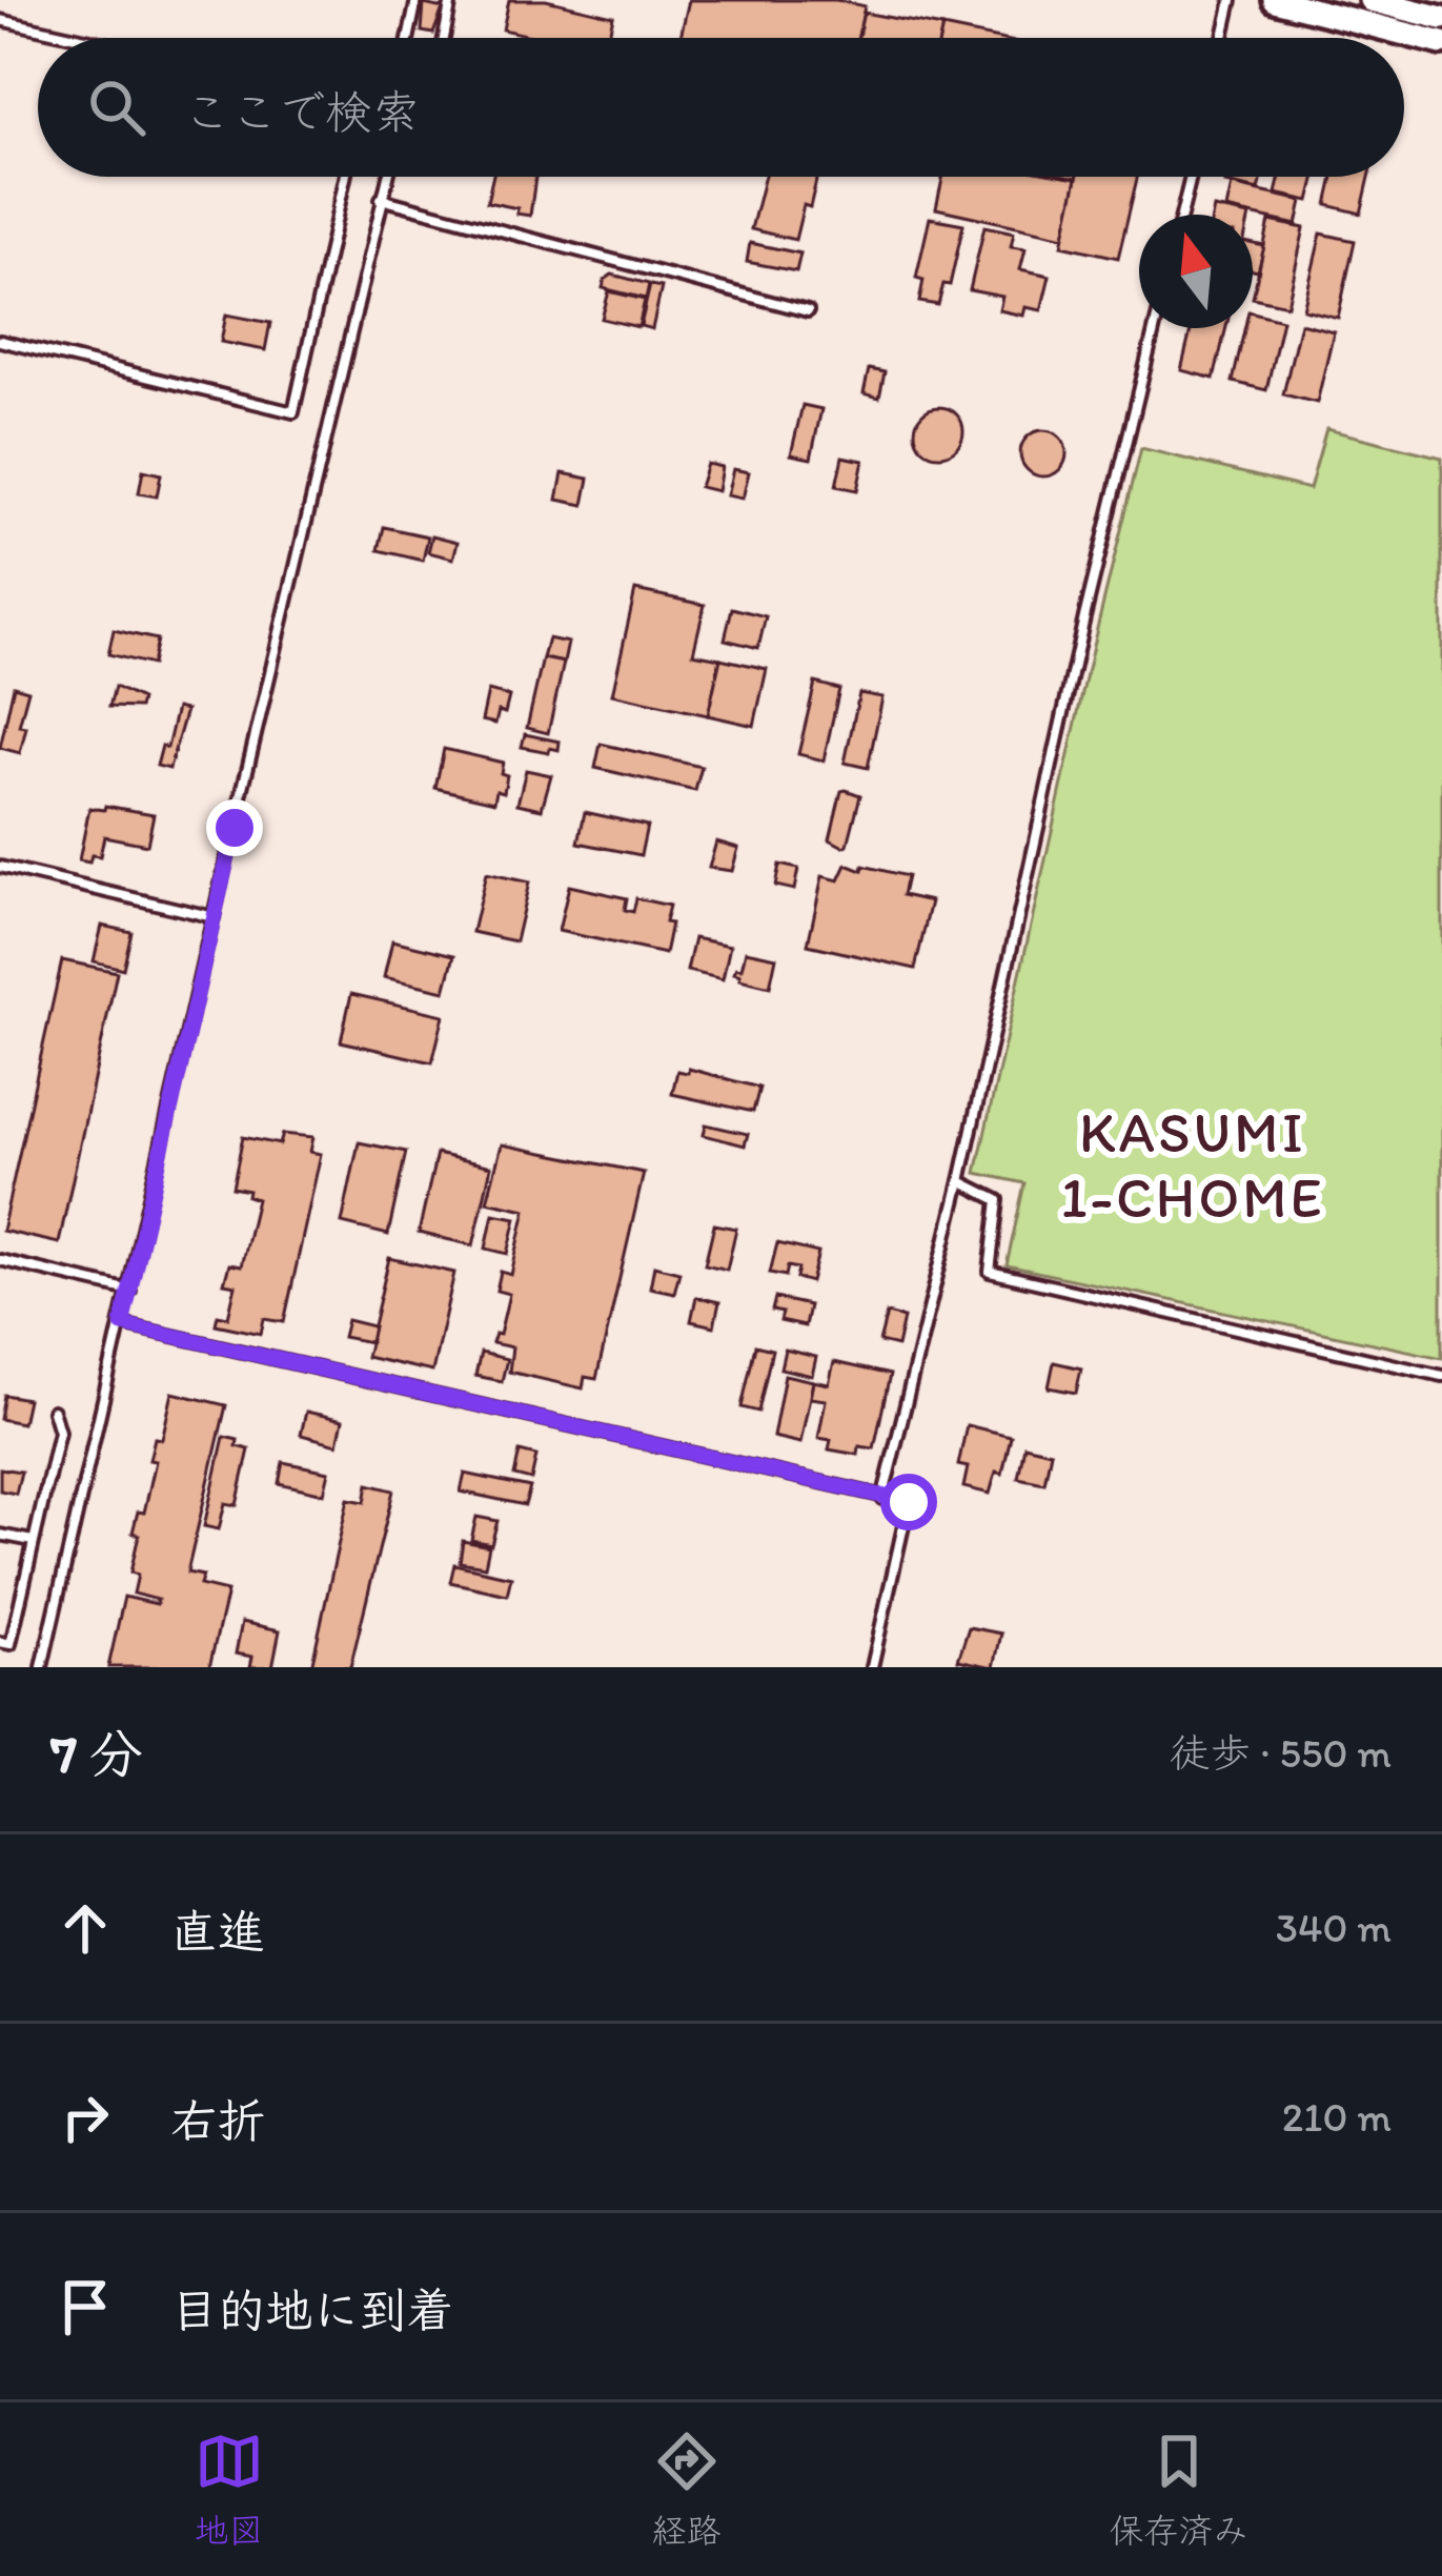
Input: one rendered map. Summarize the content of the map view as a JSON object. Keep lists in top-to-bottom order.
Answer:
{
  "districts": ["KASUMI 1-CHOME"],
  "north": "top",
  "page": {
    "search": "ここで検索",
    "heading": ["7 分", "徒歩 · 550 m"],
    "list": [
      ["直進", "340 m"],
      ["右折", "210 m"],
      "目的地に到着"
    ],
    "nav": ["地図", "経路", "保存済み"]
  }
}
